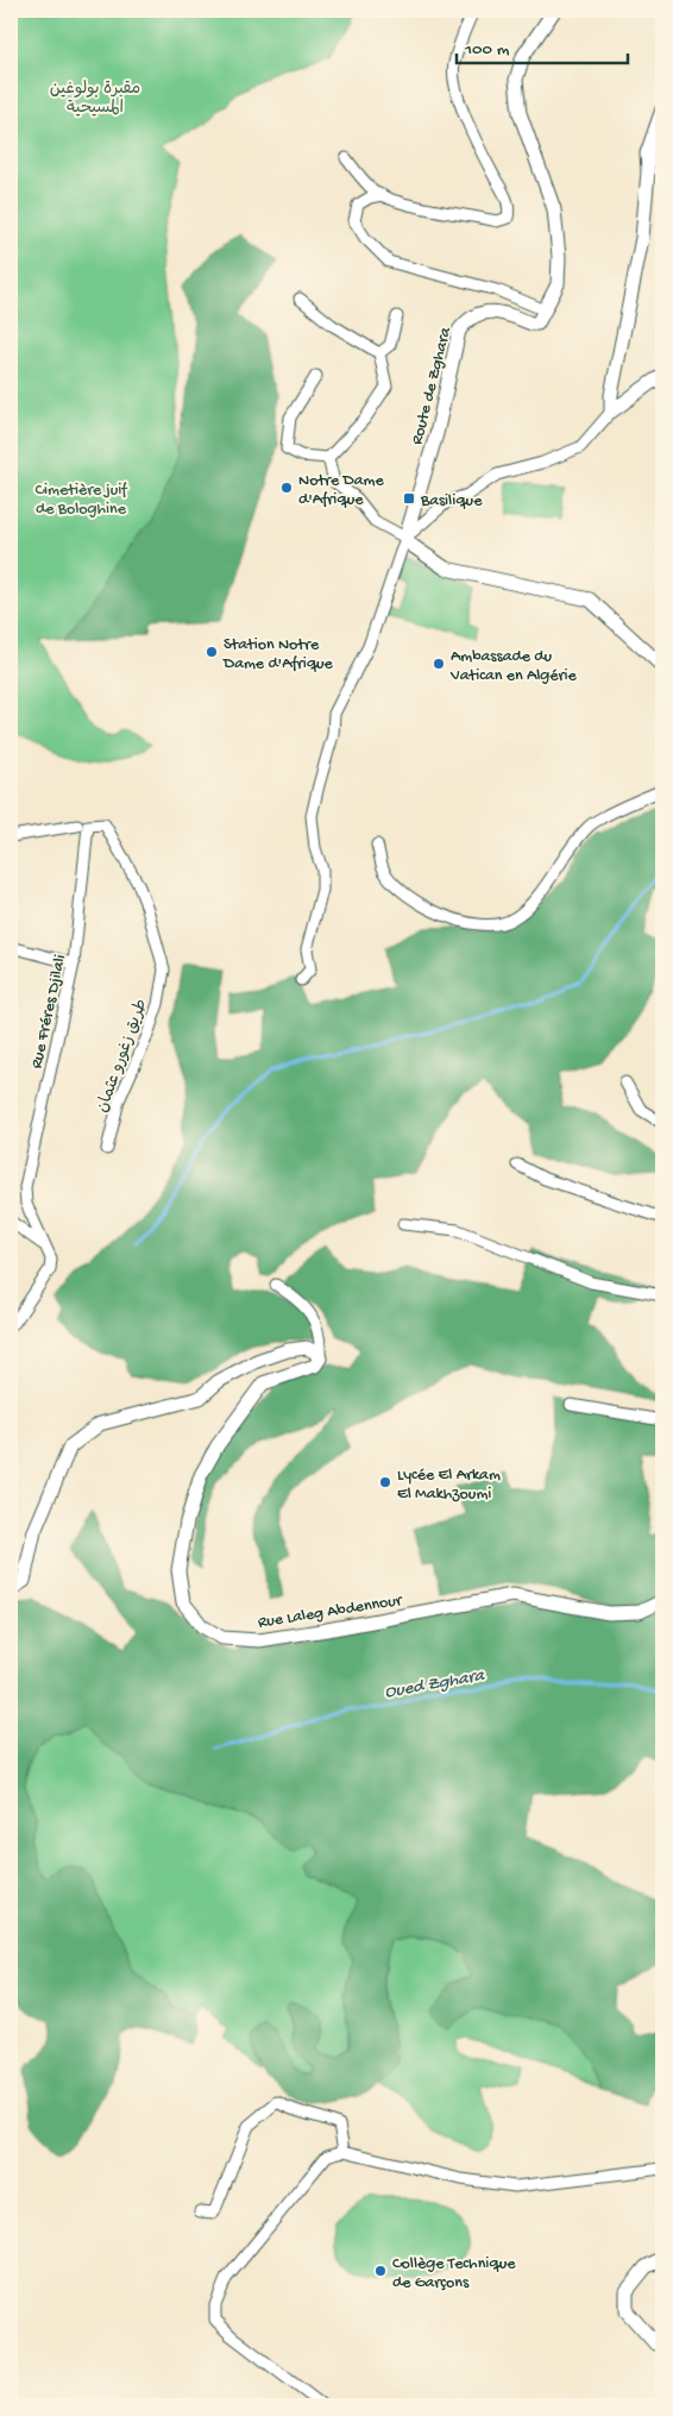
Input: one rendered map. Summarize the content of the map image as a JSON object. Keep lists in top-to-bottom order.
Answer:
{
  "streets": {
    "street": [
      "Route de Zghara",
      "Rue Fréres Djilali",
      "طريق زغورو عثمان",
      "Rue Laleg Abdennour"
    ]
  },
  "crossings": [
    ["Rue Fréres Djilali", "طريق زغورو عثمان"]
  ],
  "water": ["Oued Zghara"],
  "parks": ["مقبرة بولوغين المسيحية", "Cimetière juif de Bologhine"],
  "places": {
    "other": [
      "Notre Dame d'Afrique",
      "Station Notre Dame d'Afrique",
      "Ambassade du Vatican en Algérie",
      "Lycée El Arkam El Makhzoumi",
      "Collège Technique de Garçons"
    ],
    "transit": ["Basilique"]
  },
  "scale_bar": "100 m"
}
